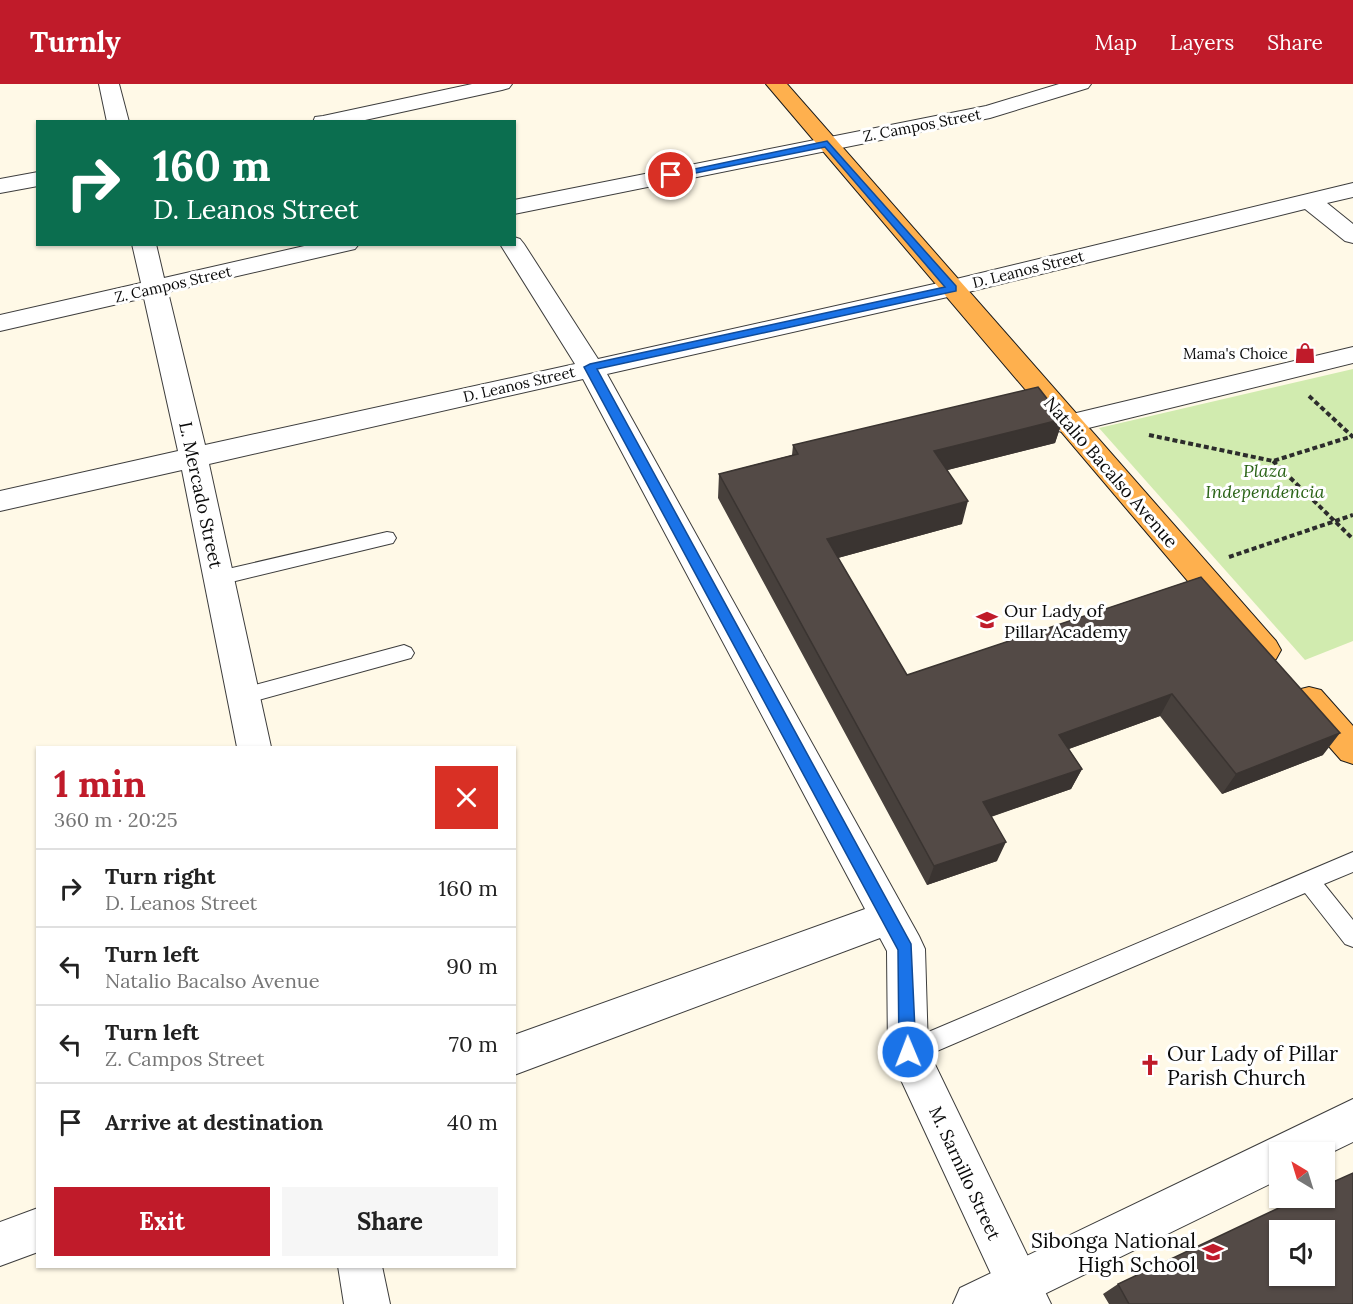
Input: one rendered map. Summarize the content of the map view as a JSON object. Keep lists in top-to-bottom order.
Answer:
{
  "streets": {
    "highway": ["Natalio Bacalso Avenue"],
    "street": [
      "Z. Campos Street",
      "D. Leanos Street",
      "L. Mercado Street",
      "M. Sarnillo Street"
    ]
  },
  "crossings": [
    ["Z. Campos Street", "Natalio Bacalso Avenue"],
    ["Z. Campos Street", "L. Mercado Street"],
    ["D. Leanos Street", "Natalio Bacalso Avenue"],
    ["D. Leanos Street", "L. Mercado Street"],
    ["D. Leanos Street", "M. Sarnillo Street"]
  ],
  "parks": ["Plaza Independencia"],
  "places": {
    "shop": ["Mama's Choice"],
    "school or university": ["Our Lady of Pillar Academy", "Sibonga National High School"],
    "church": ["Our Lady of Pillar Parish Church"]
  },
  "north": "top left",
  "page": {
    "header": "Turnly",
    "nav": ["Map", "Layers", "Share"],
    "turn": ["160 m", "D. Leanos Street"],
    "heading": ["1 min", "360 m · 20:25"],
    "list": [
      {
        "name": "Turn right",
        "note": "D. Leanos Street",
        "value": "160 m"
      },
      {
        "name": "Turn left",
        "note": "Natalio Bacalso Avenue",
        "value": "90 m"
      },
      {
        "name": "Turn left",
        "note": "Z. Campos Street",
        "value": "70 m"
      },
      {
        "name": "Arrive at destination",
        "value": "40 m"
      }
    ],
    "buttons": ["Exit", "Share"]
  }
}
